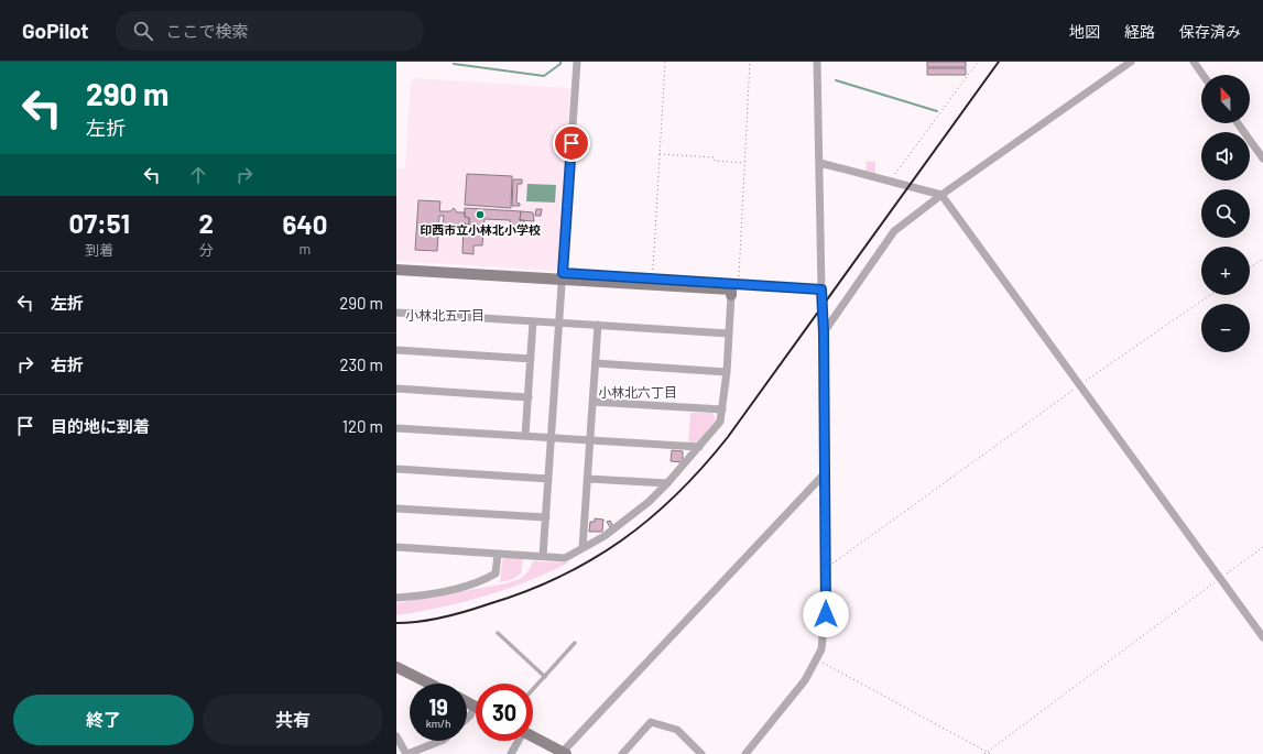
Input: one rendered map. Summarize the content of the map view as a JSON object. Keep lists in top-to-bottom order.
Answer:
{
  "districts": ["小林北五丁目", "小林北六丁目"],
  "places": ["印西市立小林北小学校"],
  "north": "top",
  "page": {
    "header": "GoPilot",
    "search": "ここで検索",
    "nav": ["地図", "経路", "保存済み"],
    "turn": ["290 m", "左折"],
    "map_buttons": ["+", "−"],
    "eta": [
      "07:51",
      "到着",
      "2",
      "分",
      "640",
      "m"
    ],
    "list": [
      {
        "name": "左折",
        "value": "290 m"
      },
      {
        "name": "右折",
        "value": "230 m"
      },
      {
        "name": "目的地に到着",
        "value": "120 m"
      }
    ],
    "speed": "19 km/h",
    "limit": "30",
    "buttons": ["終了", "共有"]
  }
}
